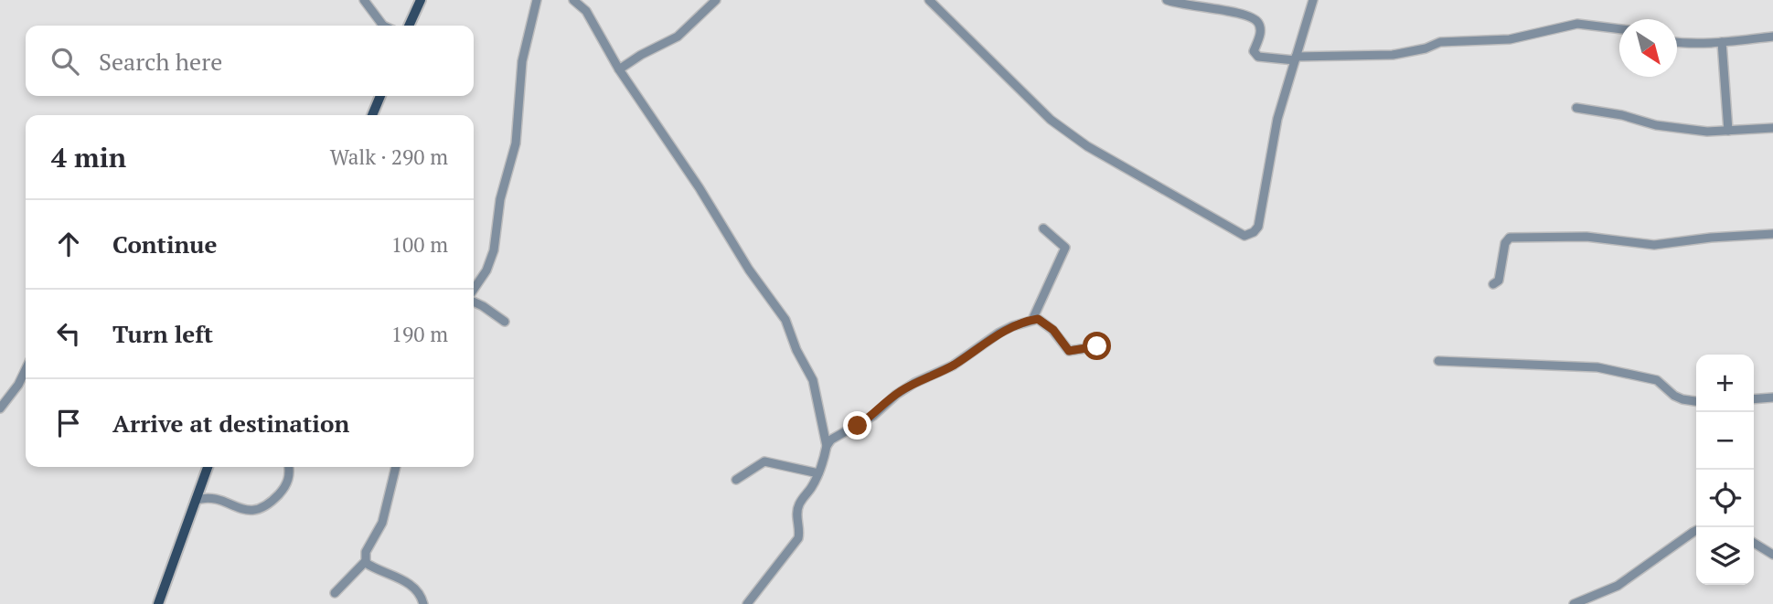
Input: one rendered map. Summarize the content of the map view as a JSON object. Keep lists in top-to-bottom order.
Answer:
{
  "north": "bottom right",
  "page": {
    "search": "Search here",
    "heading": ["4 min", "Walk · 290 m"],
    "list": [
      ["Continue", "100 m"],
      ["Turn left", "190 m"],
      "Arrive at destination"
    ],
    "map_buttons": ["+", "−"]
  }
}
